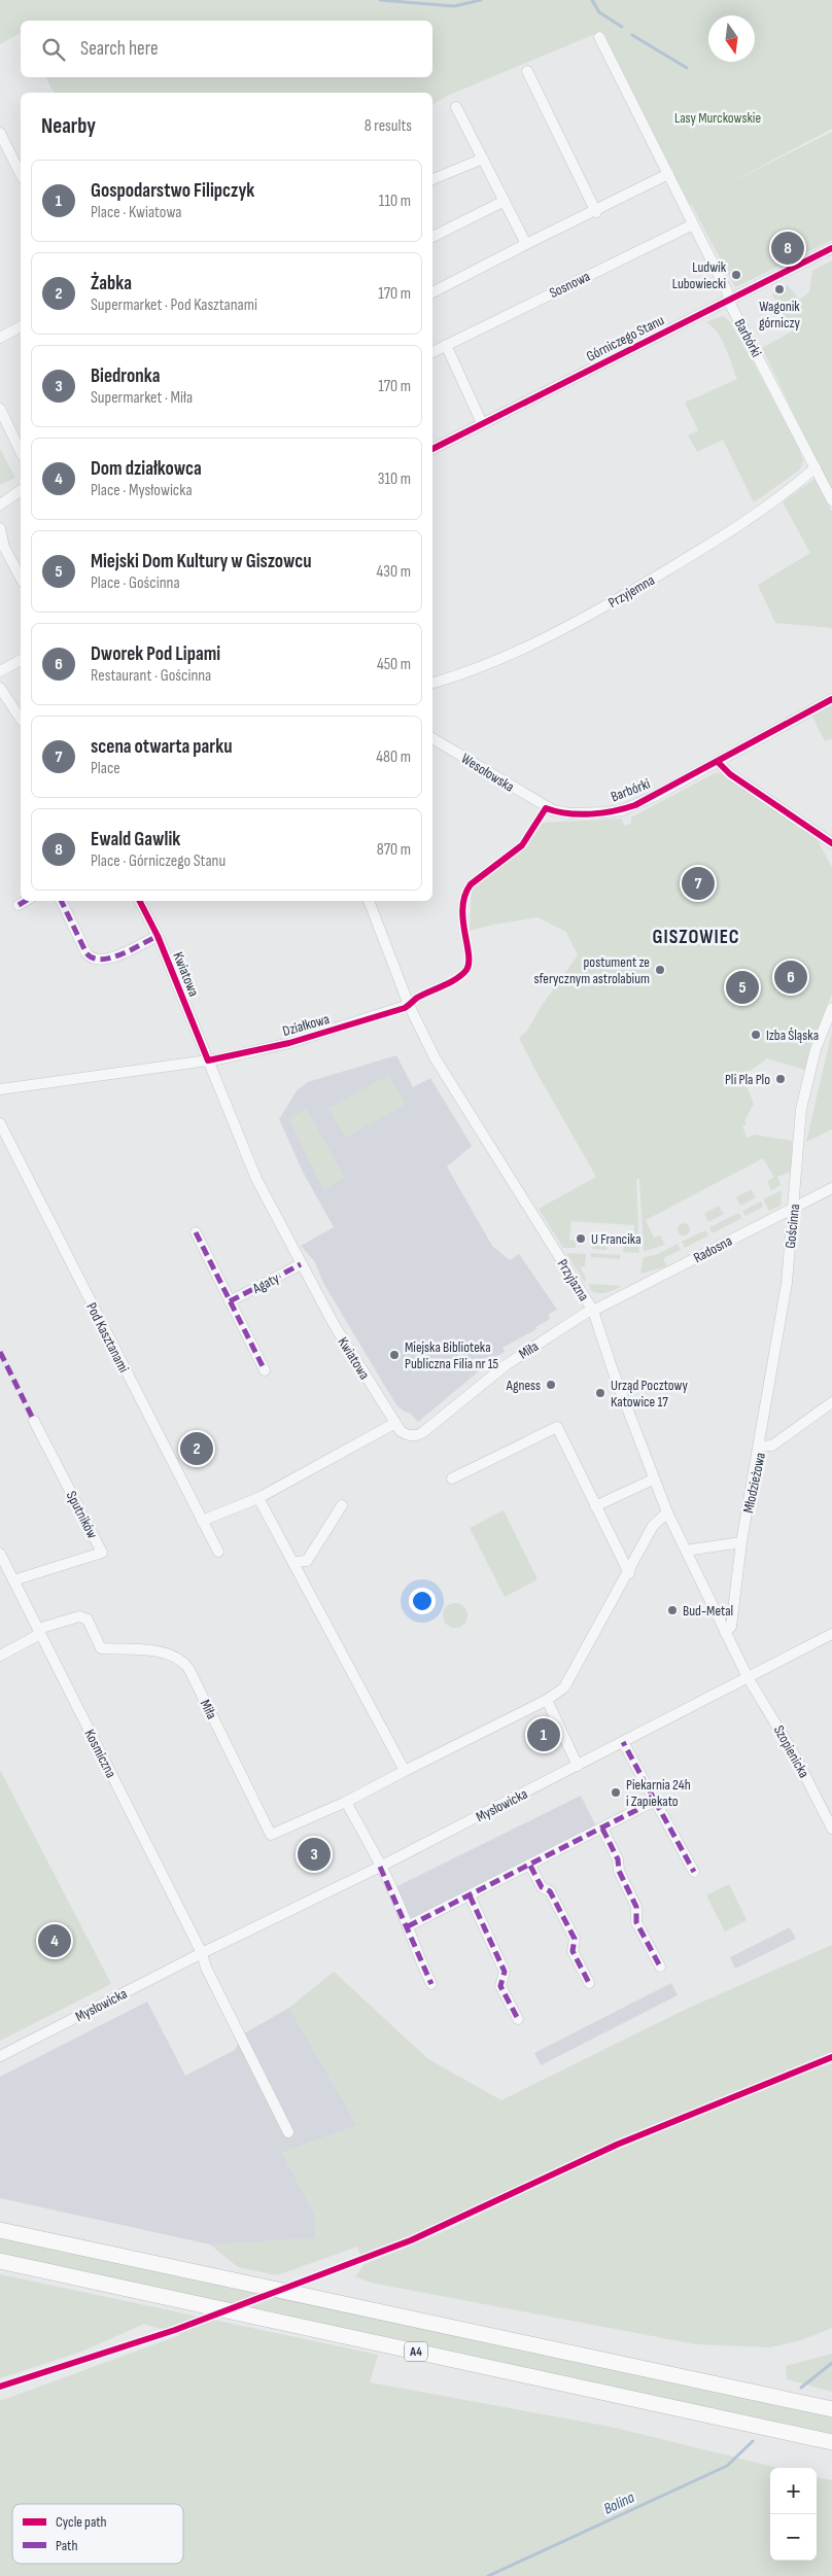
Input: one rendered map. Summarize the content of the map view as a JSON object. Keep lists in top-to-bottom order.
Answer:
{
  "streets": {
    "highway": ["A4"],
    "street": [
      "Sosnowa",
      "Górniczego Stanu",
      "Barbórki",
      "Przyjemna",
      "Wesołowska",
      "Kwiatowa",
      "Działkowa",
      "Gościnna",
      "Radosna",
      "Przyjazna",
      "Agaty",
      "Pod Kasztanami",
      "Miła",
      "Młodzieżowa",
      "Sputników",
      "Szopienicka",
      "Kosmiczna",
      "Mysłowicka"
    ]
  },
  "crossings": [
    ["Sosnowa", "Barbórki"],
    ["Górniczego Stanu", "Barbórki"],
    ["Barbórki", "Przyjemna"],
    ["Barbórki", "Wesołowska"],
    ["Kwiatowa", "Działkowa"],
    ["Kwiatowa", "Agaty"],
    ["Kwiatowa", "Miła"],
    ["Działkowa", "Przyjazna"],
    ["Gościnna", "Radosna"],
    ["Gościnna", "Młodzieżowa"],
    ["Radosna", "Przyjazna"],
    ["Radosna", "Miła"],
    ["Przyjazna", "Miła"],
    ["Przyjazna", "Młodzieżowa"],
    ["Przyjazna", "Szopienicka"],
    ["Przyjazna", "Mysłowicka"],
    ["Miła", "Kosmiczna"],
    ["Sputników", "Kosmiczna"],
    ["Szopienicka", "Mysłowicka"],
    ["Kosmiczna", "Mysłowicka"]
  ],
  "districts": ["GISZOWIEC"],
  "water": ["Bolina"],
  "parks": ["Lasy Murckowskie"],
  "places": [
    "Ludwik Lubowiecki",
    "Wagonik górniczy",
    "postument ze sferycznym astrolabium",
    "Izba Śląska",
    "Pli Pla Plo",
    "U Francika",
    "Miejska Biblioteka Publiczna Filia nr 15",
    "Agness",
    "Urząd Pocztowy Katowice 17",
    "Bud-Metal",
    "Piekarnia 24h i Zapiekato"
  ],
  "legend": ["Cycle path", "Path"],
  "north": "bottom",
  "page": {
    "search": "Search here",
    "heading": ["Nearby", "8 results"],
    "list": [
      {
        "mark": "1",
        "name": "Gospodarstwo Filipczyk",
        "note": "Place · Kwiatowa",
        "value": "110 m"
      },
      {
        "mark": "2",
        "name": "Żabka",
        "note": "Supermarket · Pod Kasztanami",
        "value": "170 m"
      },
      {
        "mark": "3",
        "name": "Biedronka",
        "note": "Supermarket · Miła",
        "value": "170 m"
      },
      {
        "mark": "4",
        "name": "Dom działkowca",
        "note": "Place · Mysłowicka",
        "value": "310 m"
      },
      {
        "mark": "5",
        "name": "Miejski Dom Kultury w Giszowcu",
        "note": "Place · Gościnna",
        "value": "430 m"
      },
      {
        "mark": "6",
        "name": "Dworek Pod Lipami",
        "note": "Restaurant · Gościnna",
        "value": "450 m"
      },
      {
        "mark": "7",
        "name": "scena otwarta parku",
        "note": "Place",
        "value": "480 m"
      },
      {
        "mark": "8",
        "name": "Ewald Gawlik",
        "note": "Place · Górniczego Stanu",
        "value": "870 m"
      }
    ],
    "pins": [
      "8",
      "7",
      "6",
      "5",
      "2",
      "1",
      "3",
      "4"
    ],
    "map_buttons": ["+", "−"]
  }
}
